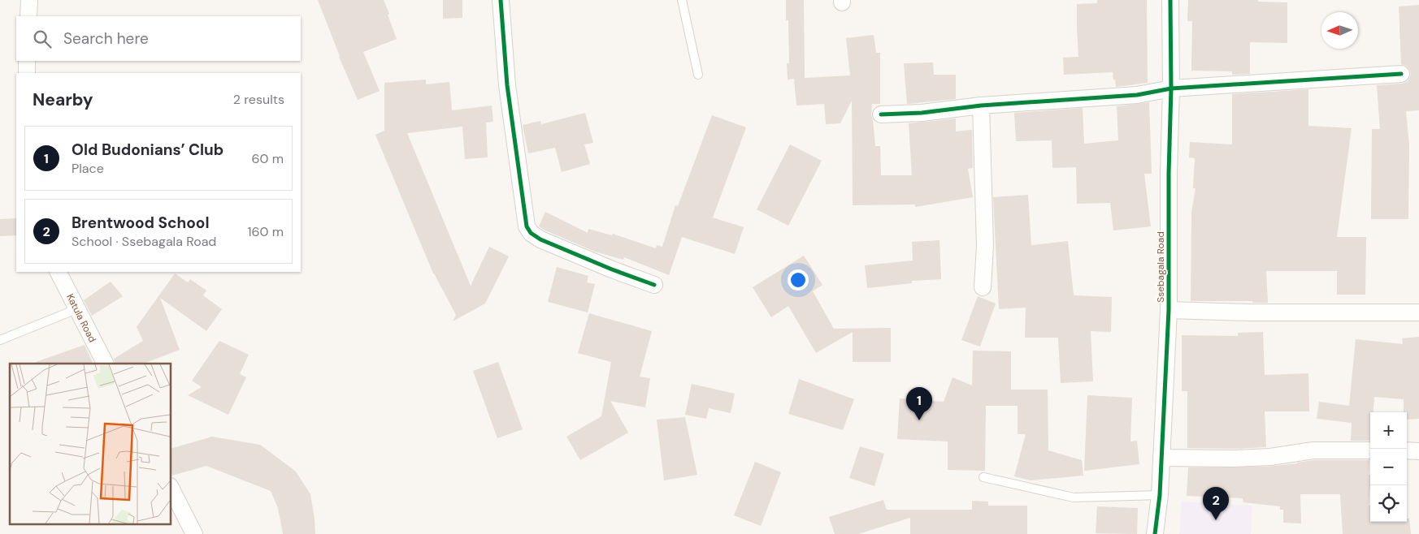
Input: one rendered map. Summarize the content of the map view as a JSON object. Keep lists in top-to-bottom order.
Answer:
{
  "streets": {
    "street": ["Ssebagala Road", "Katula Road"]
  },
  "north": "left",
  "page": {
    "search": "Search here",
    "heading": ["Nearby", "2 results"],
    "list": [
      {
        "mark": "1",
        "name": "Old Budonians’ Club",
        "note": "Place",
        "value": "60 m"
      },
      {
        "mark": "2",
        "name": "Brentwood School",
        "note": "School · Ssebagala Road",
        "value": "160 m"
      }
    ],
    "pins": ["1", "2"],
    "map_buttons": ["+", "−"]
  }
}
